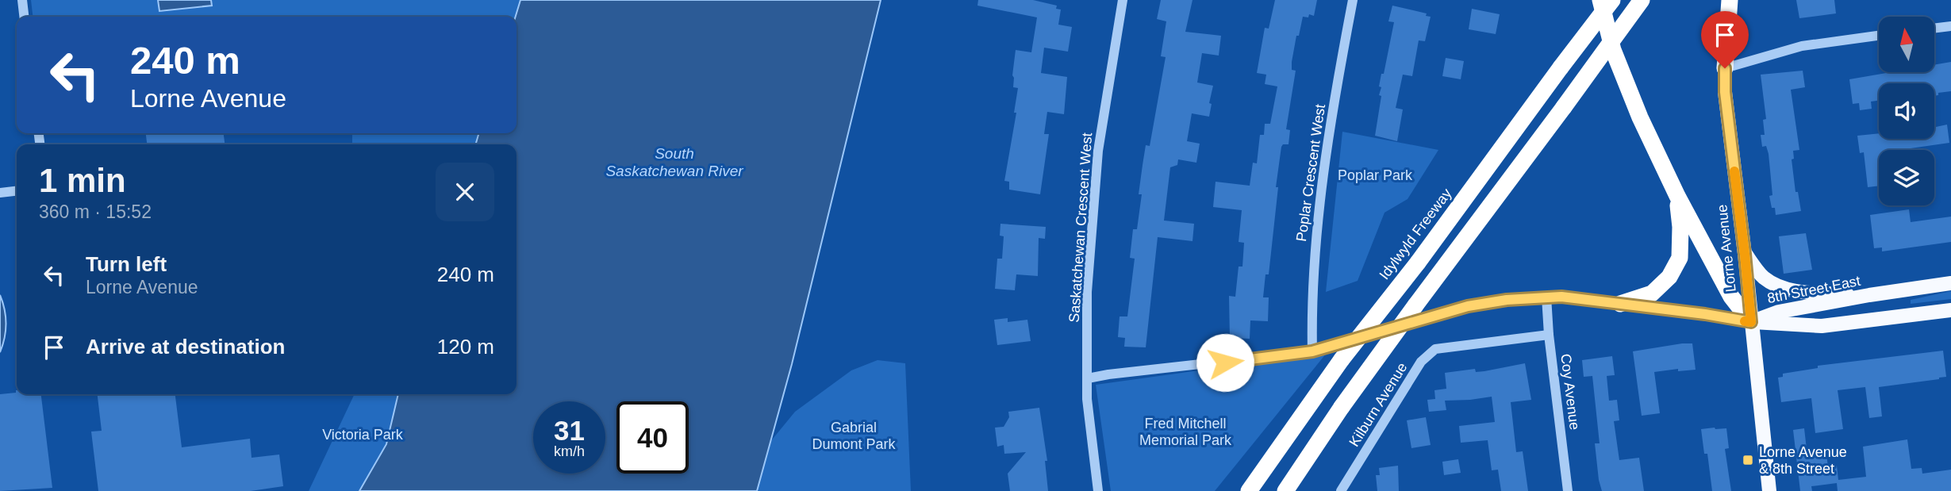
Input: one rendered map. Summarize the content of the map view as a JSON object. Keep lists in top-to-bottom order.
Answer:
{
  "streets": {
    "highway": ["Idylwyld Freeway"],
    "main road": ["Lorne Avenue", "8th Street East"],
    "street": [
      "Poplar Crescent West",
      "Saskatchewan Crescent West",
      "Coy Avenue",
      "Kilburn Avenue"
    ]
  },
  "crossings": [
    ["Lorne Avenue", "8th Street East"],
    ["Coy Avenue", "Kilburn Avenue"]
  ],
  "water": ["South Saskatchewan River"],
  "parks": [
    "Poplar Park",
    "Fred Mitchell Memorial Park",
    "Gabrial Dumont Park",
    "Victoria Park"
  ],
  "places": {
    "transit": ["Lorne Avenue & 8th Street"]
  },
  "north": "top",
  "page": {
    "turn": ["240 m", "Lorne Avenue"],
    "heading": ["1 min", "360 m · 15:52"],
    "list": [
      {
        "name": "Turn left",
        "note": "Lorne Avenue",
        "value": "240 m"
      },
      {
        "name": "Arrive at destination",
        "value": "120 m"
      }
    ],
    "speed": "31 km/h",
    "limit": "40"
  }
}
